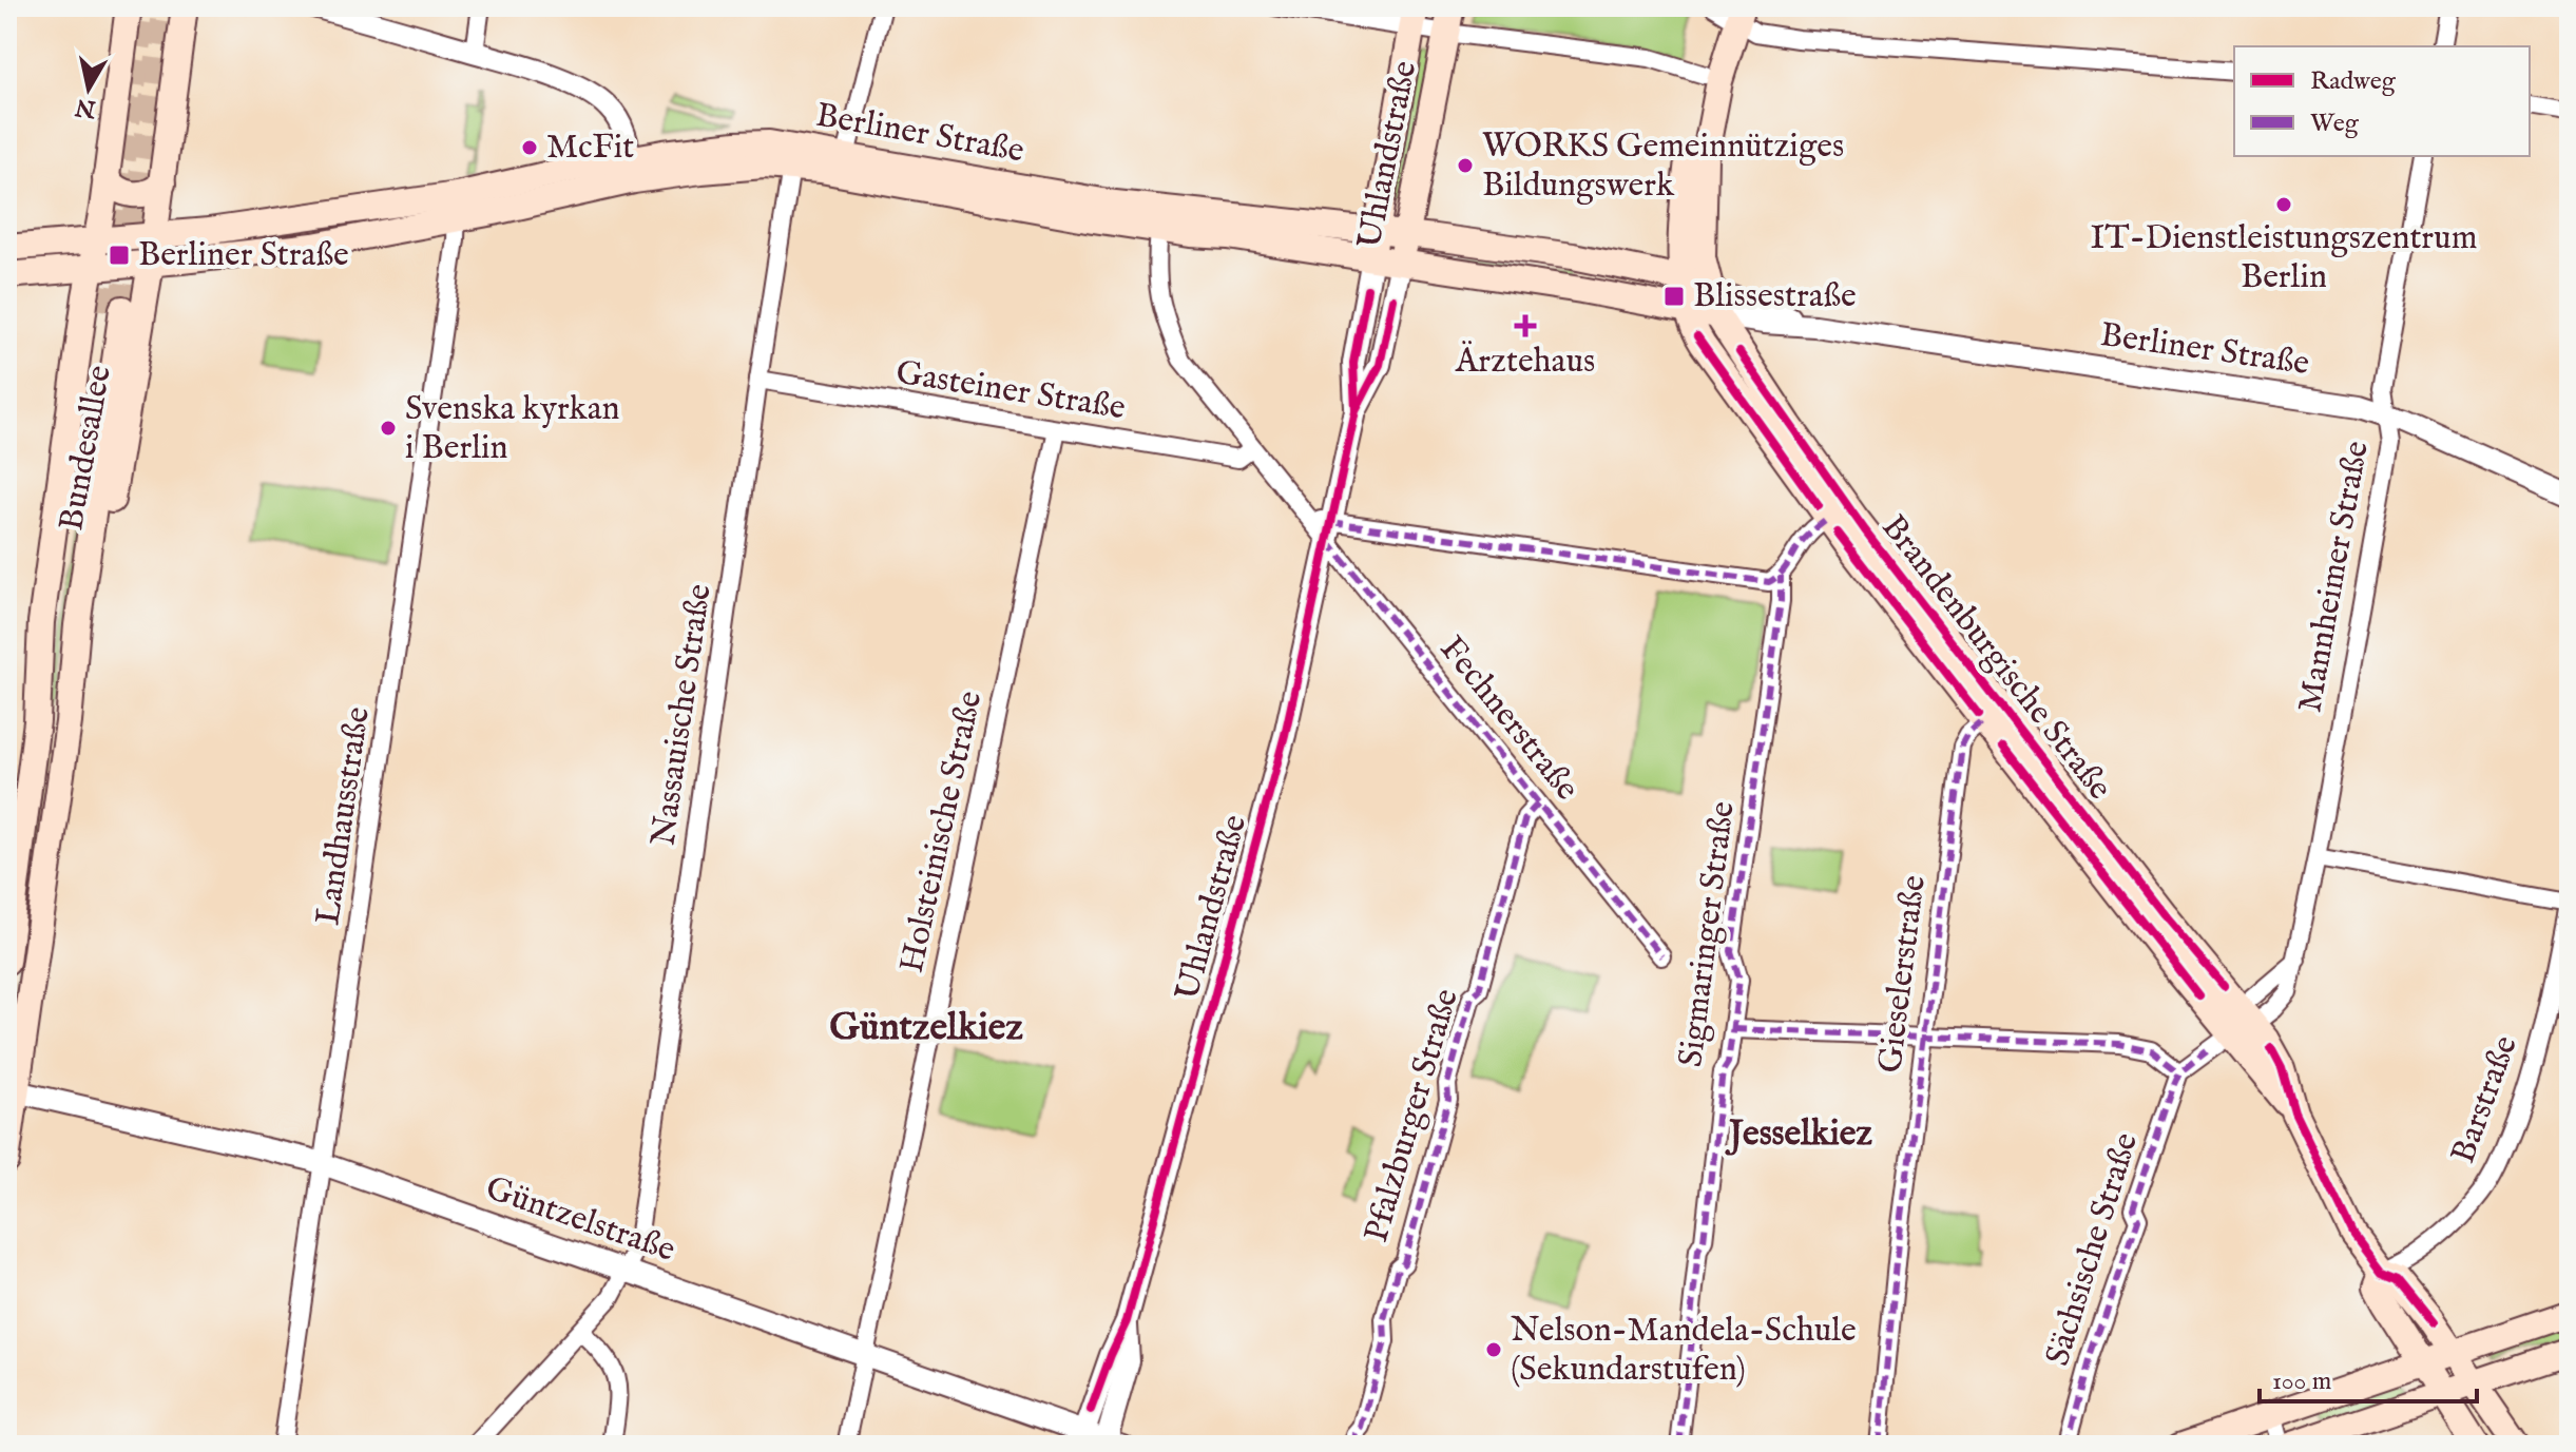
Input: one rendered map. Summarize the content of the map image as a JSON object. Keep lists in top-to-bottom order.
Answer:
{
  "streets": {
    "main road": [
      "Berliner Straße",
      "Uhlandstraße",
      "Bundesallee",
      "Brandenburgische Straße"
    ],
    "street": [
      "Gasteiner Straße",
      "Mannheimer Straße",
      "Nassauische Straße",
      "Fechnerstraße",
      "Landhausstraße",
      "Holsteinische Straße",
      "Sigmaringer Straße",
      "Gieselerstraße",
      "Barstraße",
      "Pfalzburger Straße",
      "Güntzelstraße",
      "Sächsische Straße"
    ]
  },
  "crossings": [
    ["Berliner Straße", "Uhlandstraße"],
    ["Berliner Straße", "Bundesallee"],
    ["Berliner Straße", "Mannheimer Straße"],
    ["Berliner Straße", "Brandenburgische Straße"],
    ["Berliner Straße", "Nassauische Straße"],
    ["Berliner Straße", "Landhausstraße"],
    ["Uhlandstraße", "Fechnerstraße"],
    ["Uhlandstraße", "Güntzelstraße"],
    ["Gasteiner Straße", "Nassauische Straße"],
    ["Gasteiner Straße", "Holsteinische Straße"],
    ["Bundesallee", "Güntzelstraße"],
    ["Mannheimer Straße", "Brandenburgische Straße"],
    ["Mannheimer Straße", "Sächsische Straße"],
    ["Brandenburgische Straße", "Gieselerstraße"],
    ["Brandenburgische Straße", "Barstraße"],
    ["Nassauische Straße", "Güntzelstraße"],
    ["Fechnerstraße", "Pfalzburger Straße"],
    ["Landhausstraße", "Güntzelstraße"],
    ["Holsteinische Straße", "Güntzelstraße"]
  ],
  "districts": ["Güntzelkiez", "Jesselkiez"],
  "places": {
    "other": [
      "McFit",
      "WORKS Gemeinnütziges Bildungswerk",
      "IT-Dienstleistungszentrum Berlin",
      "Svenska kyrkan i Berlin",
      "Nelson-Mandela-Schule (Sekundarstufen)"
    ],
    "transit": ["Berliner Straße", "Blissestraße"],
    "health": ["Ärztehaus"]
  },
  "legend": ["Radweg", "Weg"],
  "scale_bar": "100 m",
  "north": "bottom"
}
